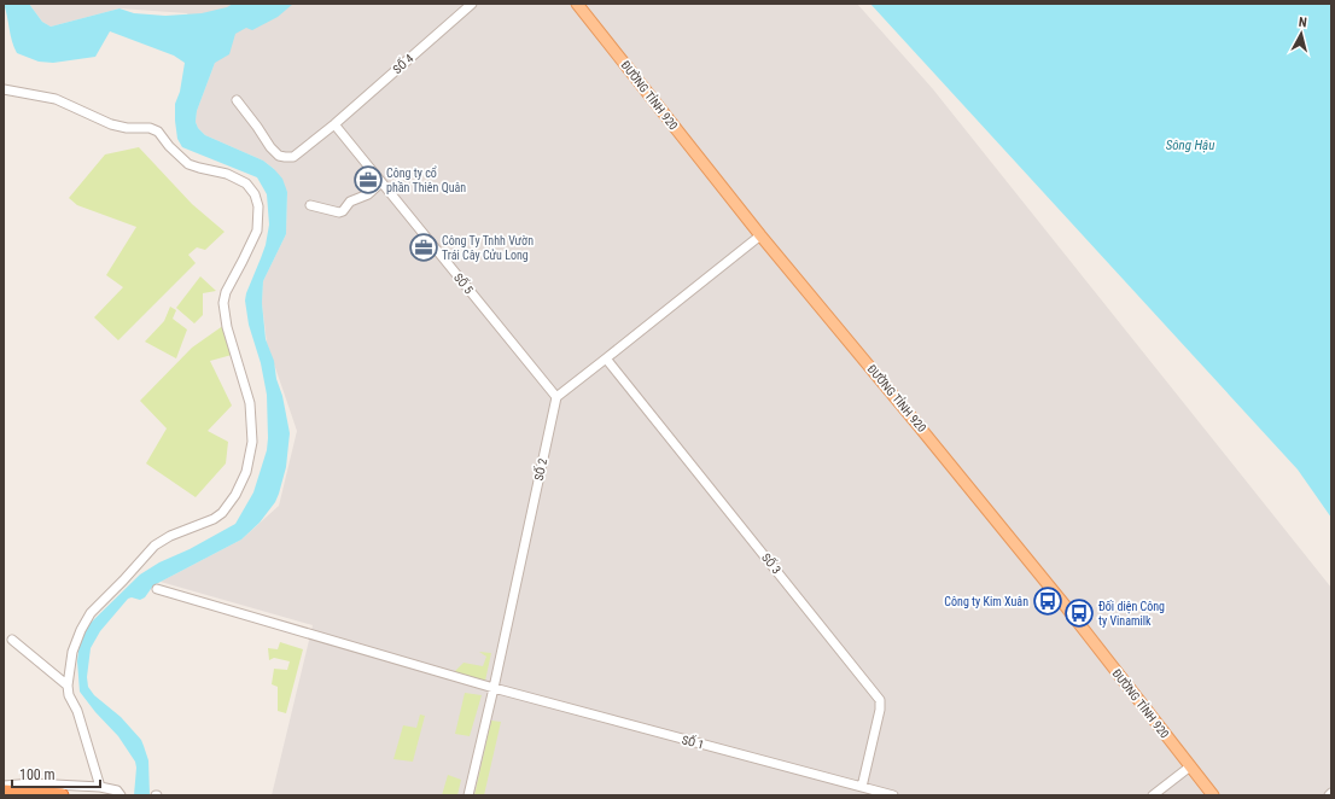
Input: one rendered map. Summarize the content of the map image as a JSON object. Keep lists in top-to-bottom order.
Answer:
{
  "streets": {
    "main road": ["ĐƯỜNG TỈNH 920"],
    "street": [
      "SỐ 4",
      "SỐ 5",
      "SỐ 2",
      "SỐ 3",
      "SỐ 1"
    ]
  },
  "crossings": [
    ["SỐ 4", "SỐ 5"],
    ["SỐ 5", "SỐ 2"],
    ["SỐ 2", "SỐ 1"],
    ["SỐ 3", "SỐ 1"]
  ],
  "water": ["Sông Hậu"],
  "places": {
    "office": ["Công ty cổ phần Thiên Quân", "Công Ty Tnhh Vườn Trái Cây Cửu Long"],
    "bus stop": ["Công ty Kim Xuân", "Đối diện Công ty Vinamilk"]
  },
  "scale_bar": "100 m",
  "north": "top"
}
